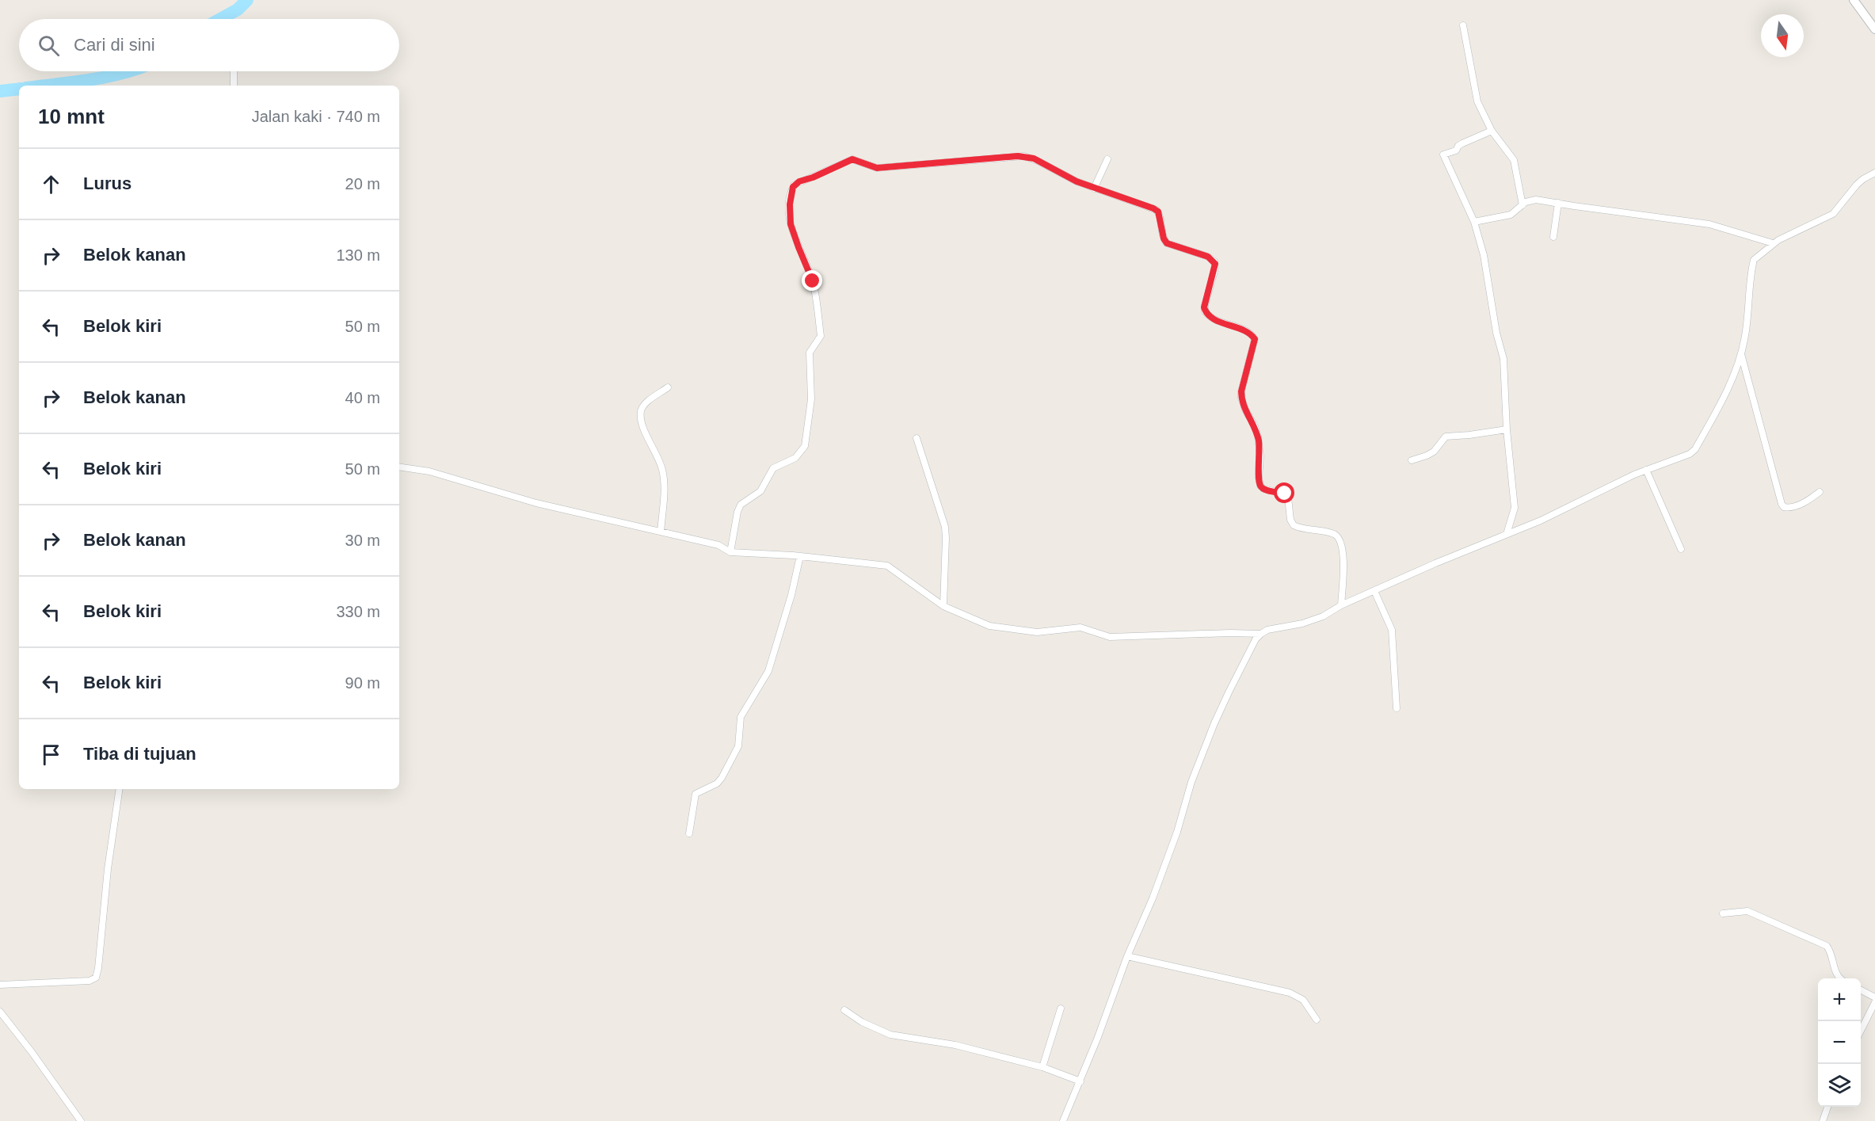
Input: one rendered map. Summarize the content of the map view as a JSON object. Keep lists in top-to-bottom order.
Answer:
{
  "north": "bottom",
  "page": {
    "search": "Cari di sini",
    "heading": ["10 mnt", "Jalan kaki · 740 m"],
    "list": [
      ["Lurus", "20 m"],
      ["Belok kanan", "130 m"],
      ["Belok kiri", "50 m"],
      ["Belok kanan", "40 m"],
      ["Belok kiri", "50 m"],
      ["Belok kanan", "30 m"],
      ["Belok kiri", "330 m"],
      ["Belok kiri", "90 m"],
      "Tiba di tujuan"
    ],
    "map_buttons": ["+", "−"]
  }
}
